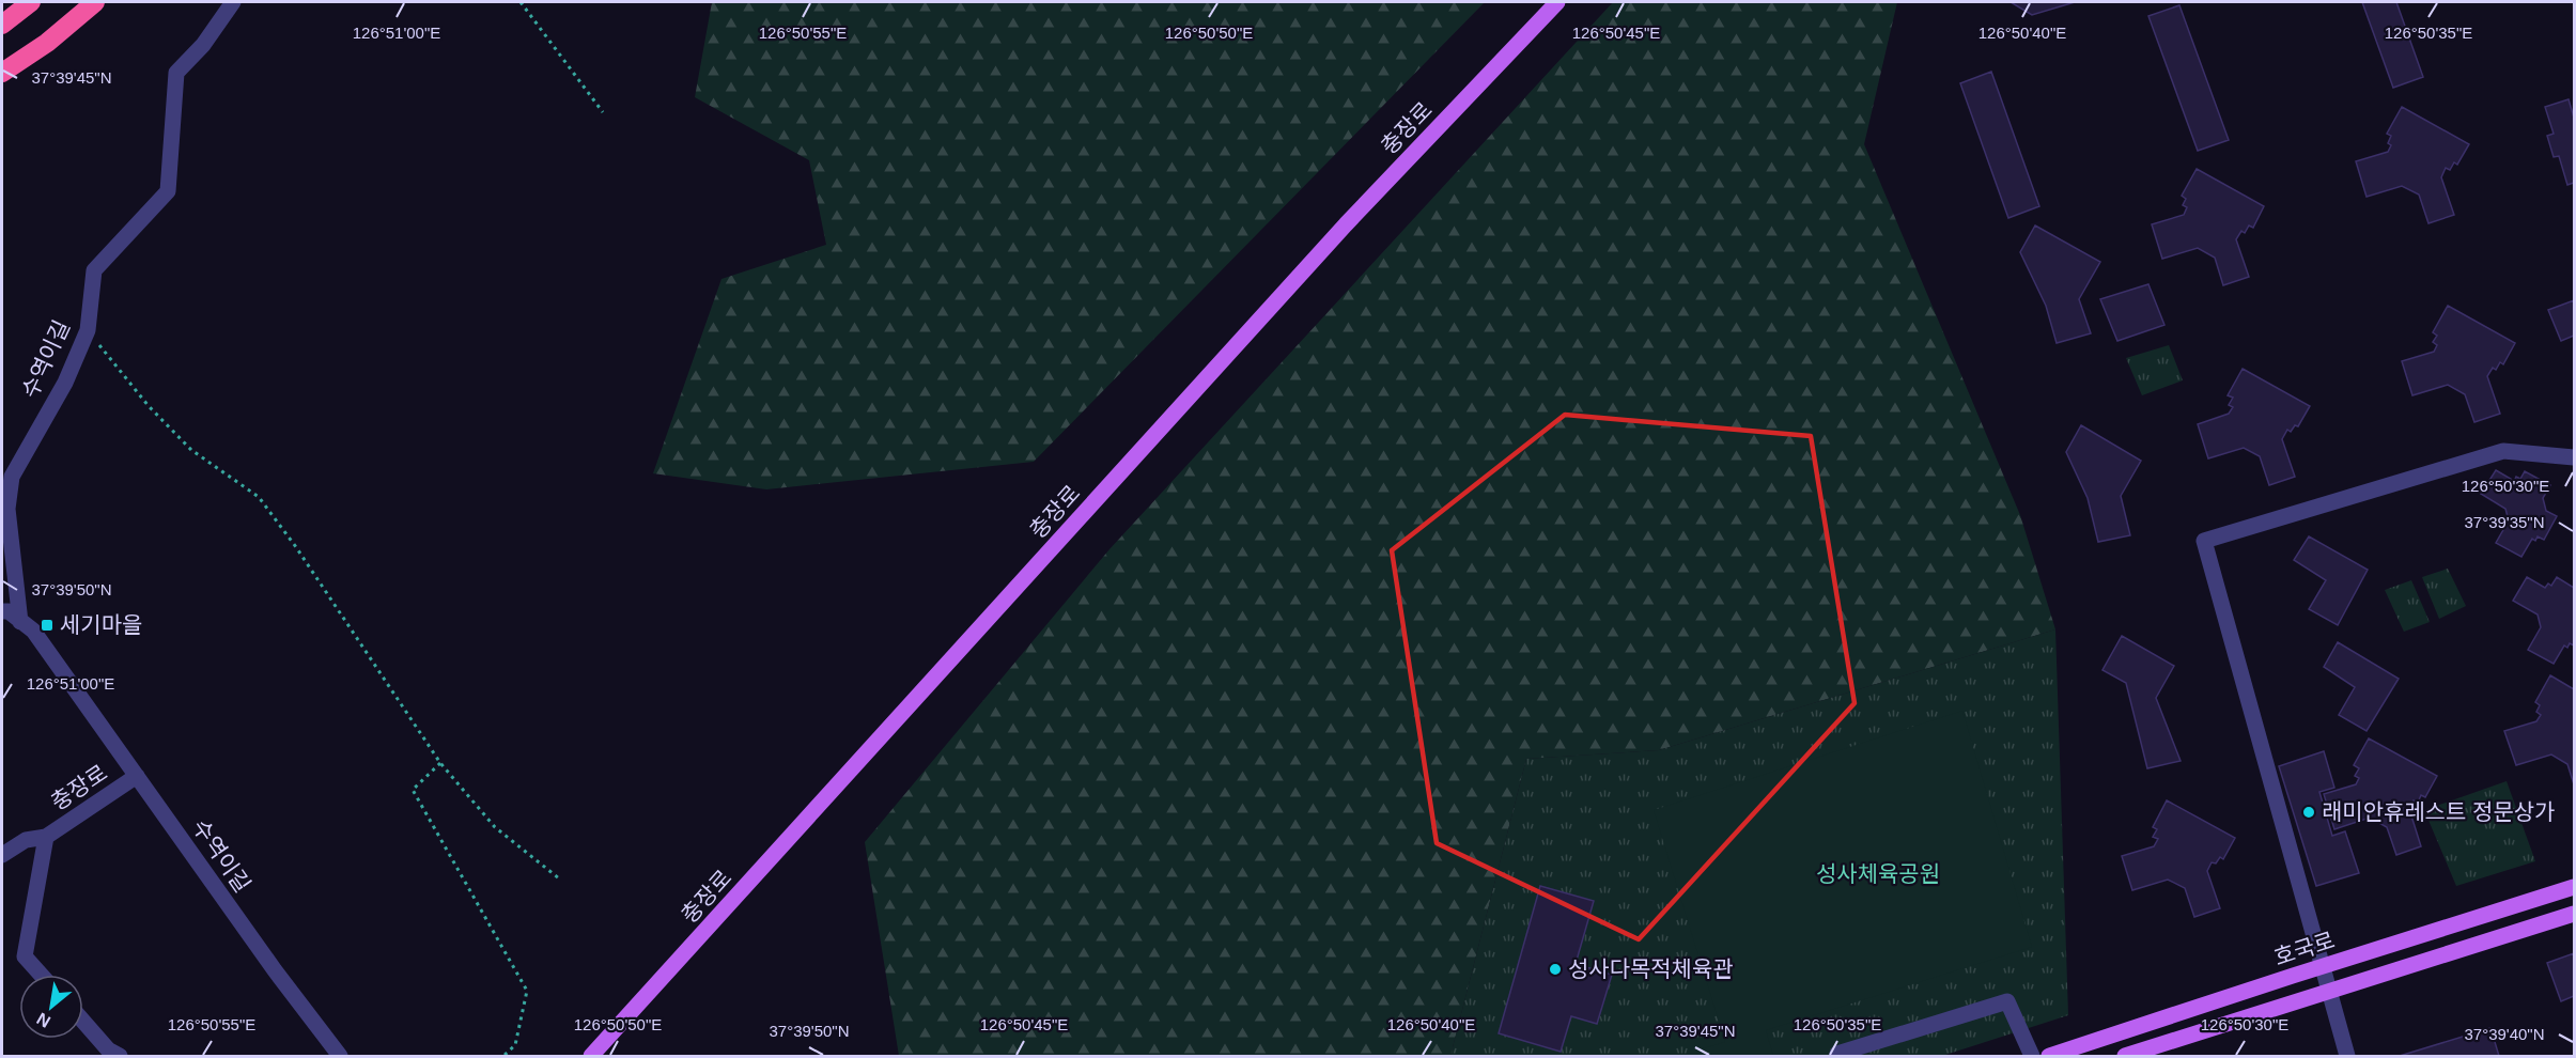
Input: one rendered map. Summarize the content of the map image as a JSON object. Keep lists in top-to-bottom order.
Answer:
{
  "streets": {
    "main road": ["충장로", "호국로"],
    "street": ["수역이길"]
  },
  "crossings": [
    ["충장로", "수역이길"]
  ],
  "parks": ["성사체육공원"],
  "places": {
    "transit": ["세기마을"],
    "other": ["래미안휴레스트 정문상가", "성사다목적체육관"]
  },
  "north": "bottom left",
  "coordinates": [
    "126°51'00\"E",
    "126°50'55\"E",
    "126°50'50\"E",
    "126°50'45\"E",
    "126°50'40\"E",
    "126°50'35\"E",
    "37°39'45\"N",
    "126°50'30\"E",
    "37°39'35\"N",
    "37°39'50\"N",
    "37°39'40\"N"
  ]
}
